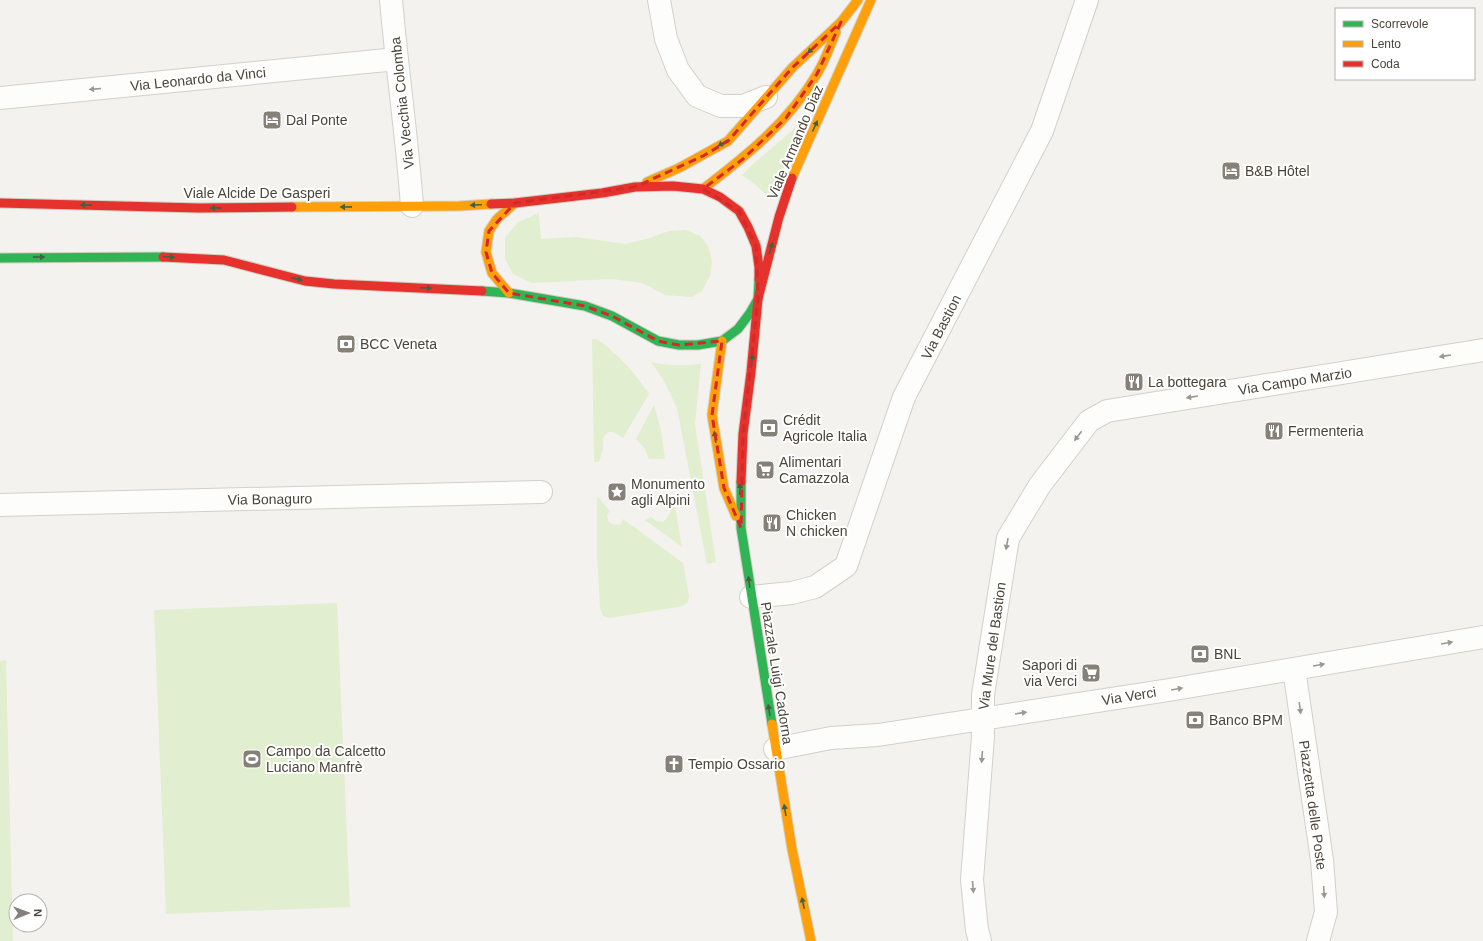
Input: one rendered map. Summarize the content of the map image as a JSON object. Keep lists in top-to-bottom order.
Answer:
{
  "streets": {
    "main road": ["Viale Armando Diaz", "Viale Alcide De Gasperi", "Piazzale Luigi Cadorna"],
    "street": [
      "Via Leonardo da Vinci",
      "Via Vecchia Colomba",
      "Via Bastion",
      "Via Campo Marzio",
      "Via Bonaguro",
      "Via Mure del Bastion",
      "Via Verci",
      "Piazzetta delle Poste"
    ]
  },
  "crossings": [
    ["Via Leonardo da Vinci", "Via Vecchia Colomba"],
    ["Via Vecchia Colomba", "Viale Alcide De Gasperi"],
    ["Viale Armando Diaz", "Piazzale Luigi Cadorna"],
    ["Viale Alcide De Gasperi", "Piazzale Luigi Cadorna"],
    ["Via Bastion", "Piazzale Luigi Cadorna"],
    ["Via Campo Marzio", "Via Mure del Bastion"],
    ["Via Mure del Bastion", "Via Verci"],
    ["Piazzale Luigi Cadorna", "Via Verci"],
    ["Via Verci", "Piazzetta delle Poste"]
  ],
  "one_way": [
    "Via Leonardo da Vinci",
    "Via Campo Marzio",
    "Via Mure del Bastion",
    "Piazzale Luigi Cadorna",
    "Via Verci",
    "Piazzetta delle Poste"
  ],
  "places": {
    "hotel": ["Dal Ponte", "B&B Hôtel"],
    "bank": [
      "BCC Veneta",
      "Crédit Agricole Italia",
      "BNL",
      "Banco BPM"
    ],
    "restaurant": ["La bottegara", "Fermenteria", "Chicken N chicken"],
    "supermarket": ["Alimentari Camazzola", "Sapori di via Verci"],
    "place": ["Monumento agli Alpini"],
    "sports": ["Campo da Calcetto Luciano Manfrè"],
    "church": ["Tempio Ossario"]
  },
  "legend": ["Scorrevole", "Lento", "Coda"],
  "north": "right"
}
